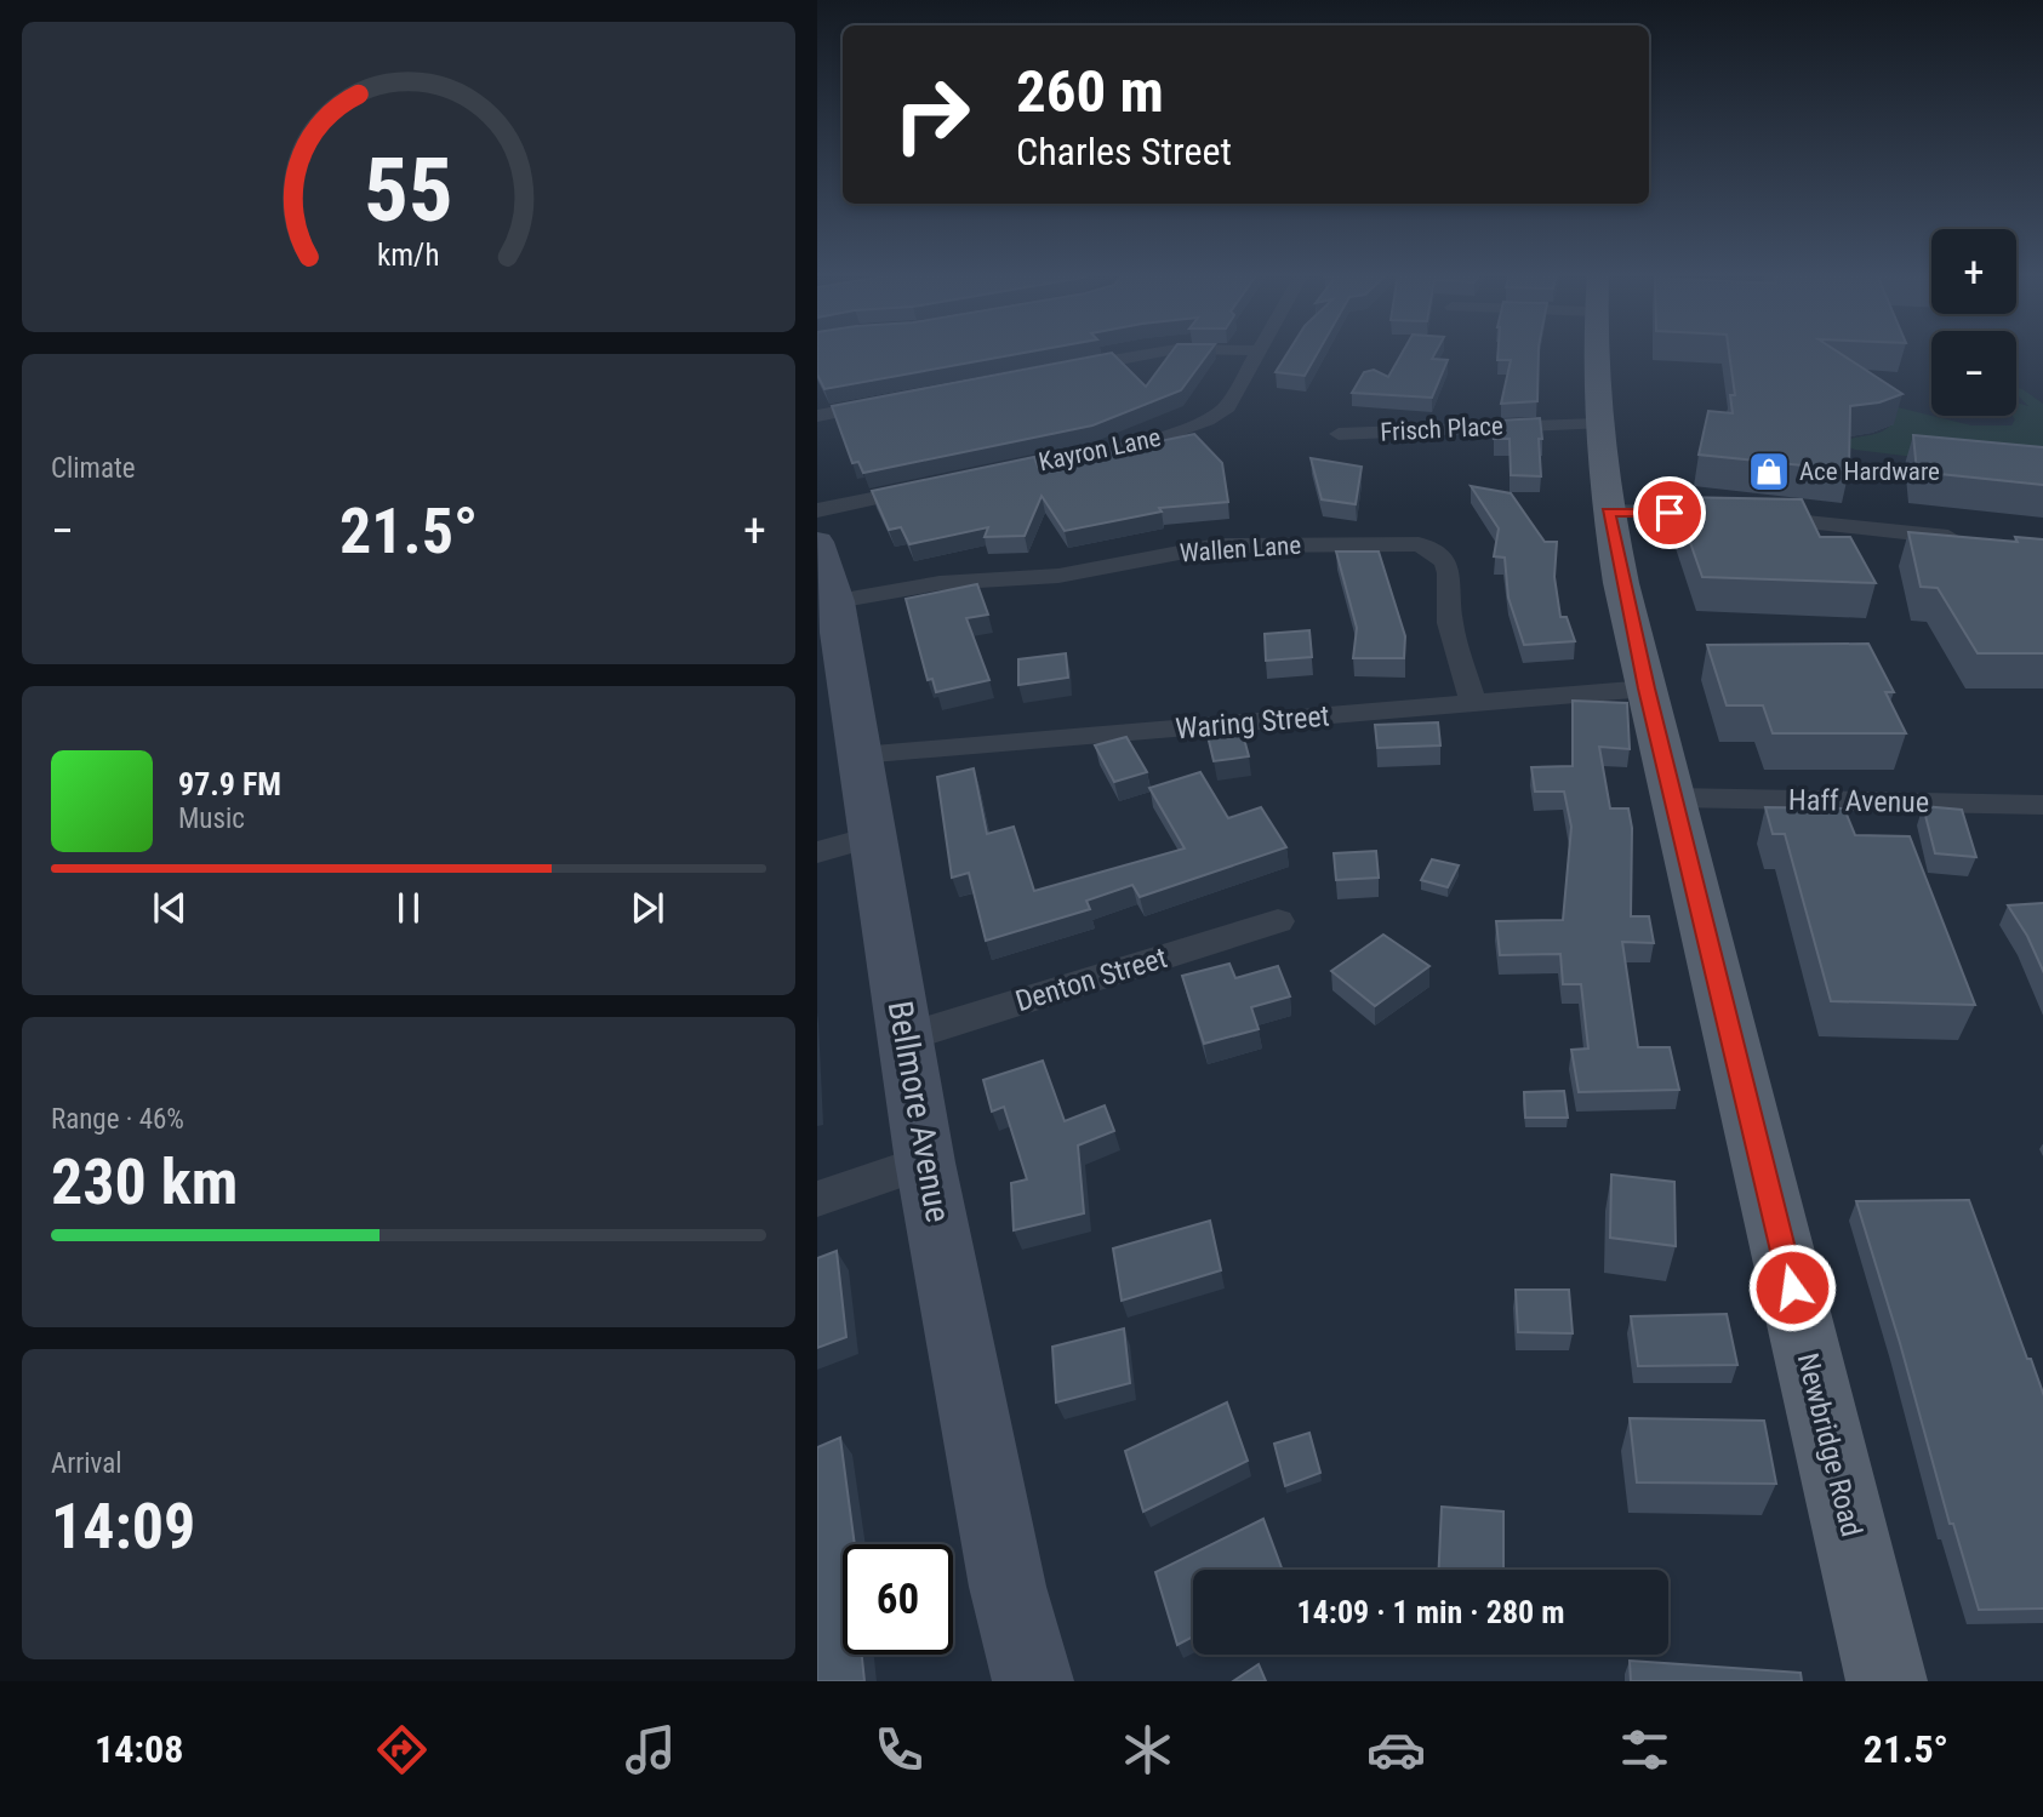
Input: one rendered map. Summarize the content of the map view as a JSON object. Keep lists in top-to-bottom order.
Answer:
{
  "streets": {
    "main road": ["Bellmore Avenue", "Newbridge Road"],
    "street": [
      "Frisch Place",
      "Kayron Lane",
      "Wallen Lane",
      "Waring Street",
      "Haff Avenue",
      "Denton Street"
    ]
  },
  "crossings": [
    ["Frisch Place", "Newbridge Road"],
    ["Wallen Lane", "Waring Street"],
    ["Wallen Lane", "Bellmore Avenue"],
    ["Waring Street", "Bellmore Avenue"],
    ["Waring Street", "Newbridge Road"],
    ["Haff Avenue", "Newbridge Road"],
    ["Denton Street", "Bellmore Avenue"]
  ],
  "places": {
    "shop": ["Ace Hardware"]
  },
  "page": {
    "turn": ["260 m", "Charles Street"],
    "map_buttons": ["+", "−"],
    "tile": [
      "Climate",
      ["Range · 46%", "230 km"],
      ["Arrival", "14:09"]
    ],
    "heat": ["−", "21.5°", "+"],
    "song": ["97.9 FM", "Music"],
    "limit": "60",
    "trip": "14:09 · 1 min · 280 m",
    "tabs": ["14:08", "21.5°"],
    "gauge": ["55", "km/h"]
  }
}
